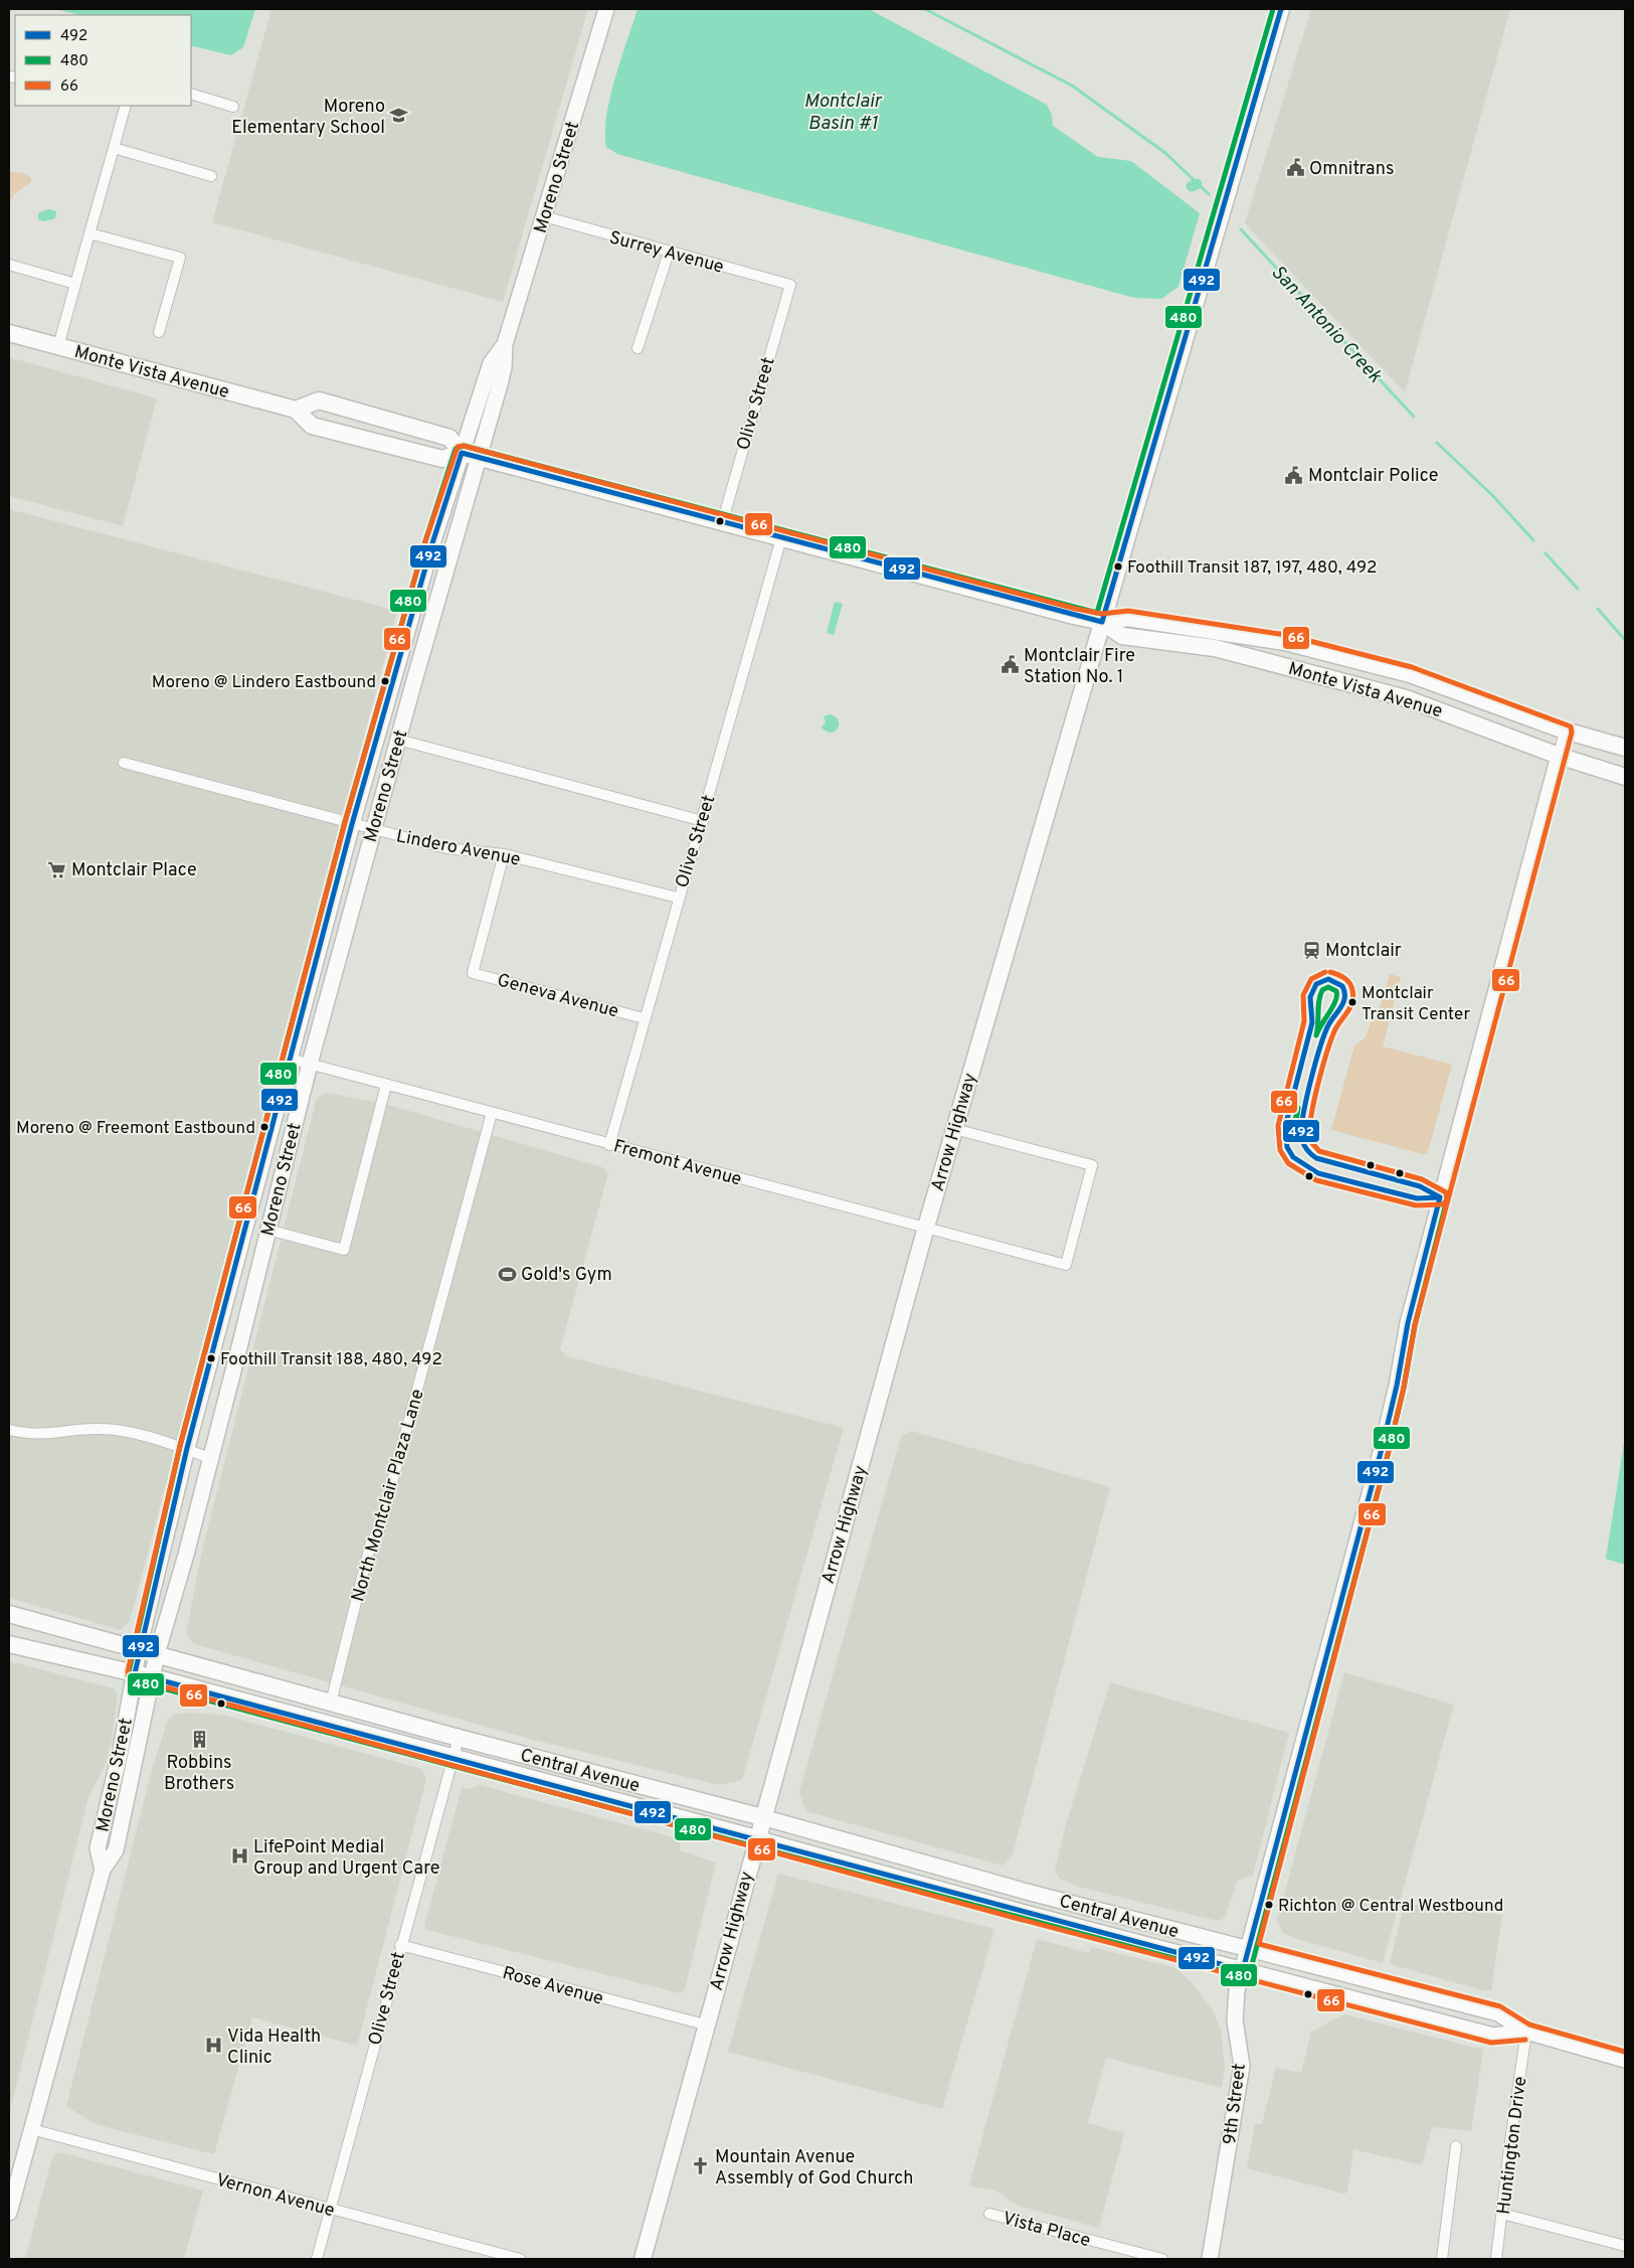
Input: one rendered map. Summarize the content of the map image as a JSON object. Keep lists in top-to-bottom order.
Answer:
{
  "streets": {
    "main road": ["Monte Vista Avenue", "Arrow Highway", "Central Avenue"],
    "street": [
      "Moreno Street",
      "Surrey Avenue",
      "Olive Street",
      "Lindero Avenue",
      "Geneva Avenue",
      "Fremont Avenue",
      "North Montclair Plaza Lane",
      "Rose Avenue",
      "9th Street",
      "Huntington Drive",
      "Vernon Avenue",
      "Vista Place"
    ]
  },
  "crossings": [
    ["Moreno Street", "Surrey Avenue"],
    ["Moreno Street", "Monte Vista Avenue"],
    ["Moreno Street", "Lindero Avenue"],
    ["Moreno Street", "Fremont Avenue"],
    ["Moreno Street", "Central Avenue"],
    ["Moreno Street", "Vernon Avenue"],
    ["Surrey Avenue", "Olive Street"],
    ["Monte Vista Avenue", "Olive Street"],
    ["Monte Vista Avenue", "Arrow Highway"],
    ["Monte Vista Avenue", "9th Street"],
    ["Olive Street", "Lindero Avenue"],
    ["Olive Street", "Geneva Avenue"],
    ["Olive Street", "Fremont Avenue"],
    ["Olive Street", "Central Avenue"],
    ["Olive Street", "Rose Avenue"],
    ["Olive Street", "Vernon Avenue"],
    ["Lindero Avenue", "Geneva Avenue"],
    ["Arrow Highway", "Fremont Avenue"],
    ["Arrow Highway", "Central Avenue"],
    ["Arrow Highway", "Rose Avenue"],
    ["Fremont Avenue", "North Montclair Plaza Lane"],
    ["North Montclair Plaza Lane", "Central Avenue"],
    ["Central Avenue", "9th Street"],
    ["Central Avenue", "Huntington Drive"]
  ],
  "water": ["Montclair Basin #1", "San Antonio Creek"],
  "places": {
    "school or university": ["Moreno Elementary School"],
    "public building": ["Omnitrans", "Montclair Police", "Montclair Fire Station No. 1"],
    "other": [
      "Foothill Transit 187, 197, 480, 492",
      "Moreno @ Lindero Eastbound",
      "Montclair Transit Center",
      "Moreno @ Freemont Eastbound",
      "Foothill Transit 188, 480, 492",
      "Richton @ Central Westbound"
    ],
    "supermarket": ["Montclair Place"],
    "station": ["Montclair"],
    "sports": ["Gold's Gym"],
    "building": ["Robbins Brothers"],
    "hospital": ["LifePoint Medial Group and Urgent Care", "Vida Health Clinic"],
    "church": ["Mountain Avenue Assembly of God Church"]
  },
  "lines": ["transit line 492", "transit line 480", "transit line 66"],
  "legend": ["492", "480", "66"]
}
